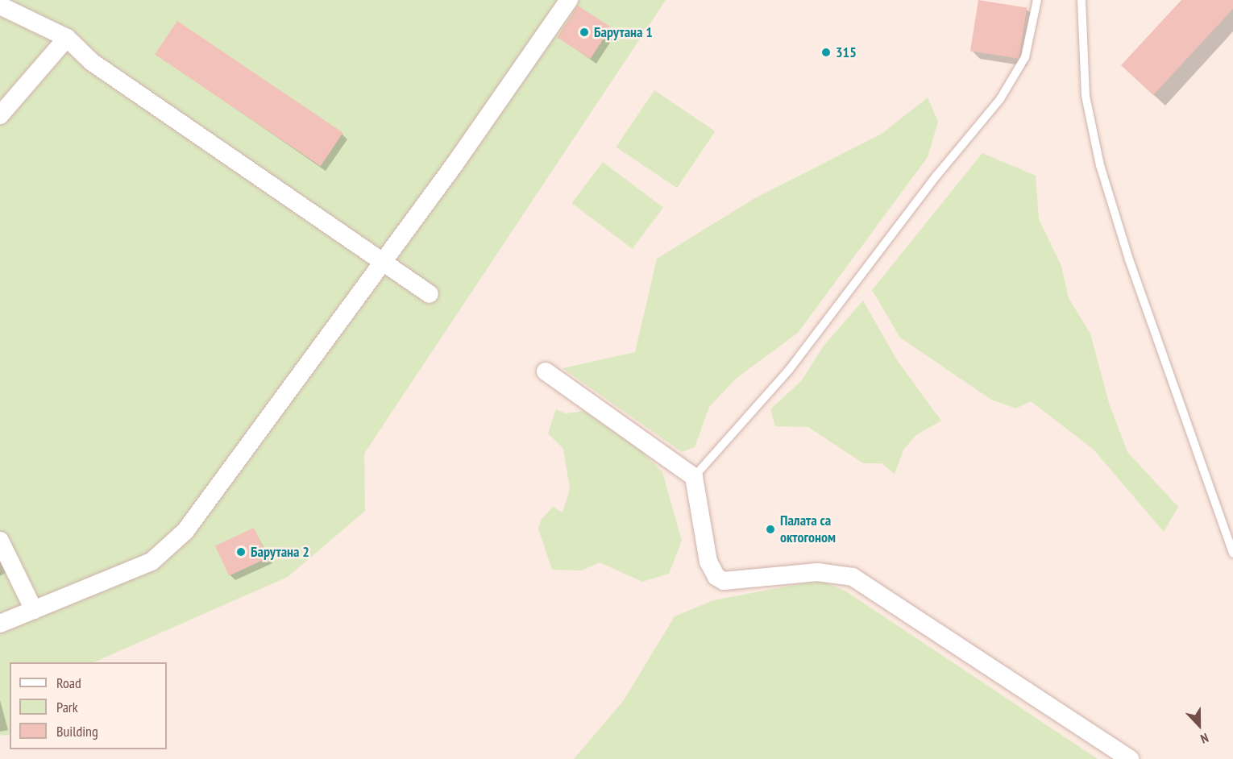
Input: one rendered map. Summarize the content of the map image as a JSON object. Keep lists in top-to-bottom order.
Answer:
{
  "places": [
    "Барутана 1",
    "315",
    "Палата са октогоном",
    "Барутана 2"
  ],
  "legend": ["Road", "Park", "Building"],
  "north": "bottom"
}
